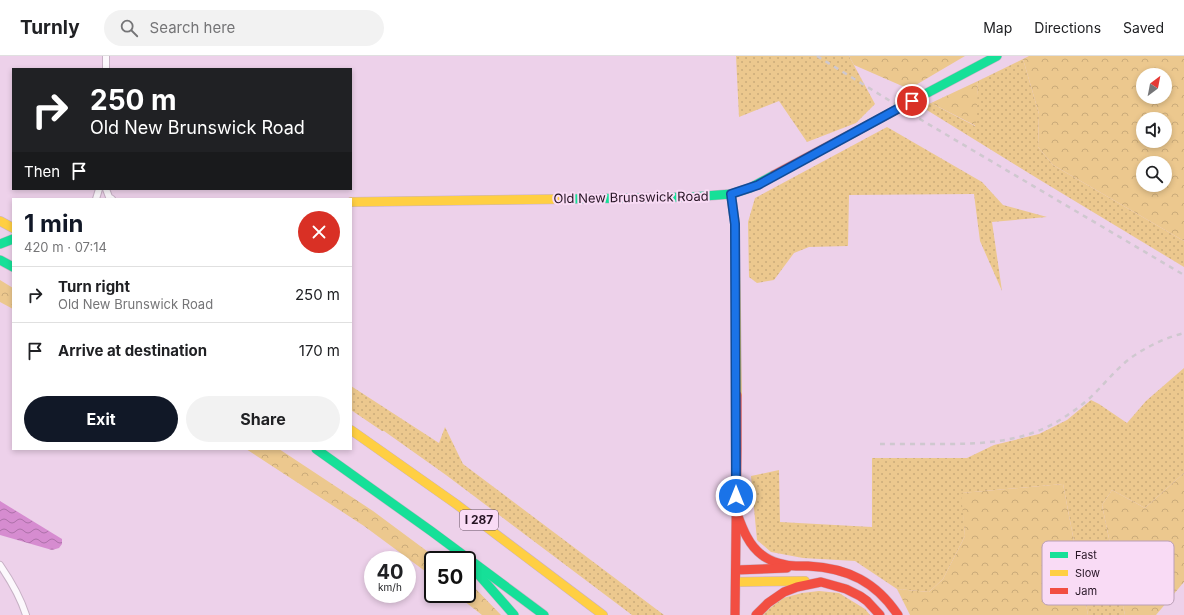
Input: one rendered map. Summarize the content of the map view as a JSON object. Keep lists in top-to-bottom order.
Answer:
{
  "streets": {
    "main road": ["Old New Brunswick Road", "I 287"]
  },
  "legend": ["Fast", "Slow", "Jam"],
  "north": "top right",
  "page": {
    "header": "Turnly",
    "search": "Search here",
    "nav": ["Map", "Directions", "Saved"],
    "turn": ["250 m", "Old New Brunswick Road"],
    "then": "Then",
    "heading": ["1 min", "420 m · 07:14"],
    "list": [
      {
        "name": "Turn right",
        "note": "Old New Brunswick Road",
        "value": "250 m"
      },
      {
        "name": "Arrive at destination",
        "value": "170 m"
      }
    ],
    "buttons": ["Exit", "Share"],
    "speed": "40 km/h",
    "limit": "50"
  }
}
